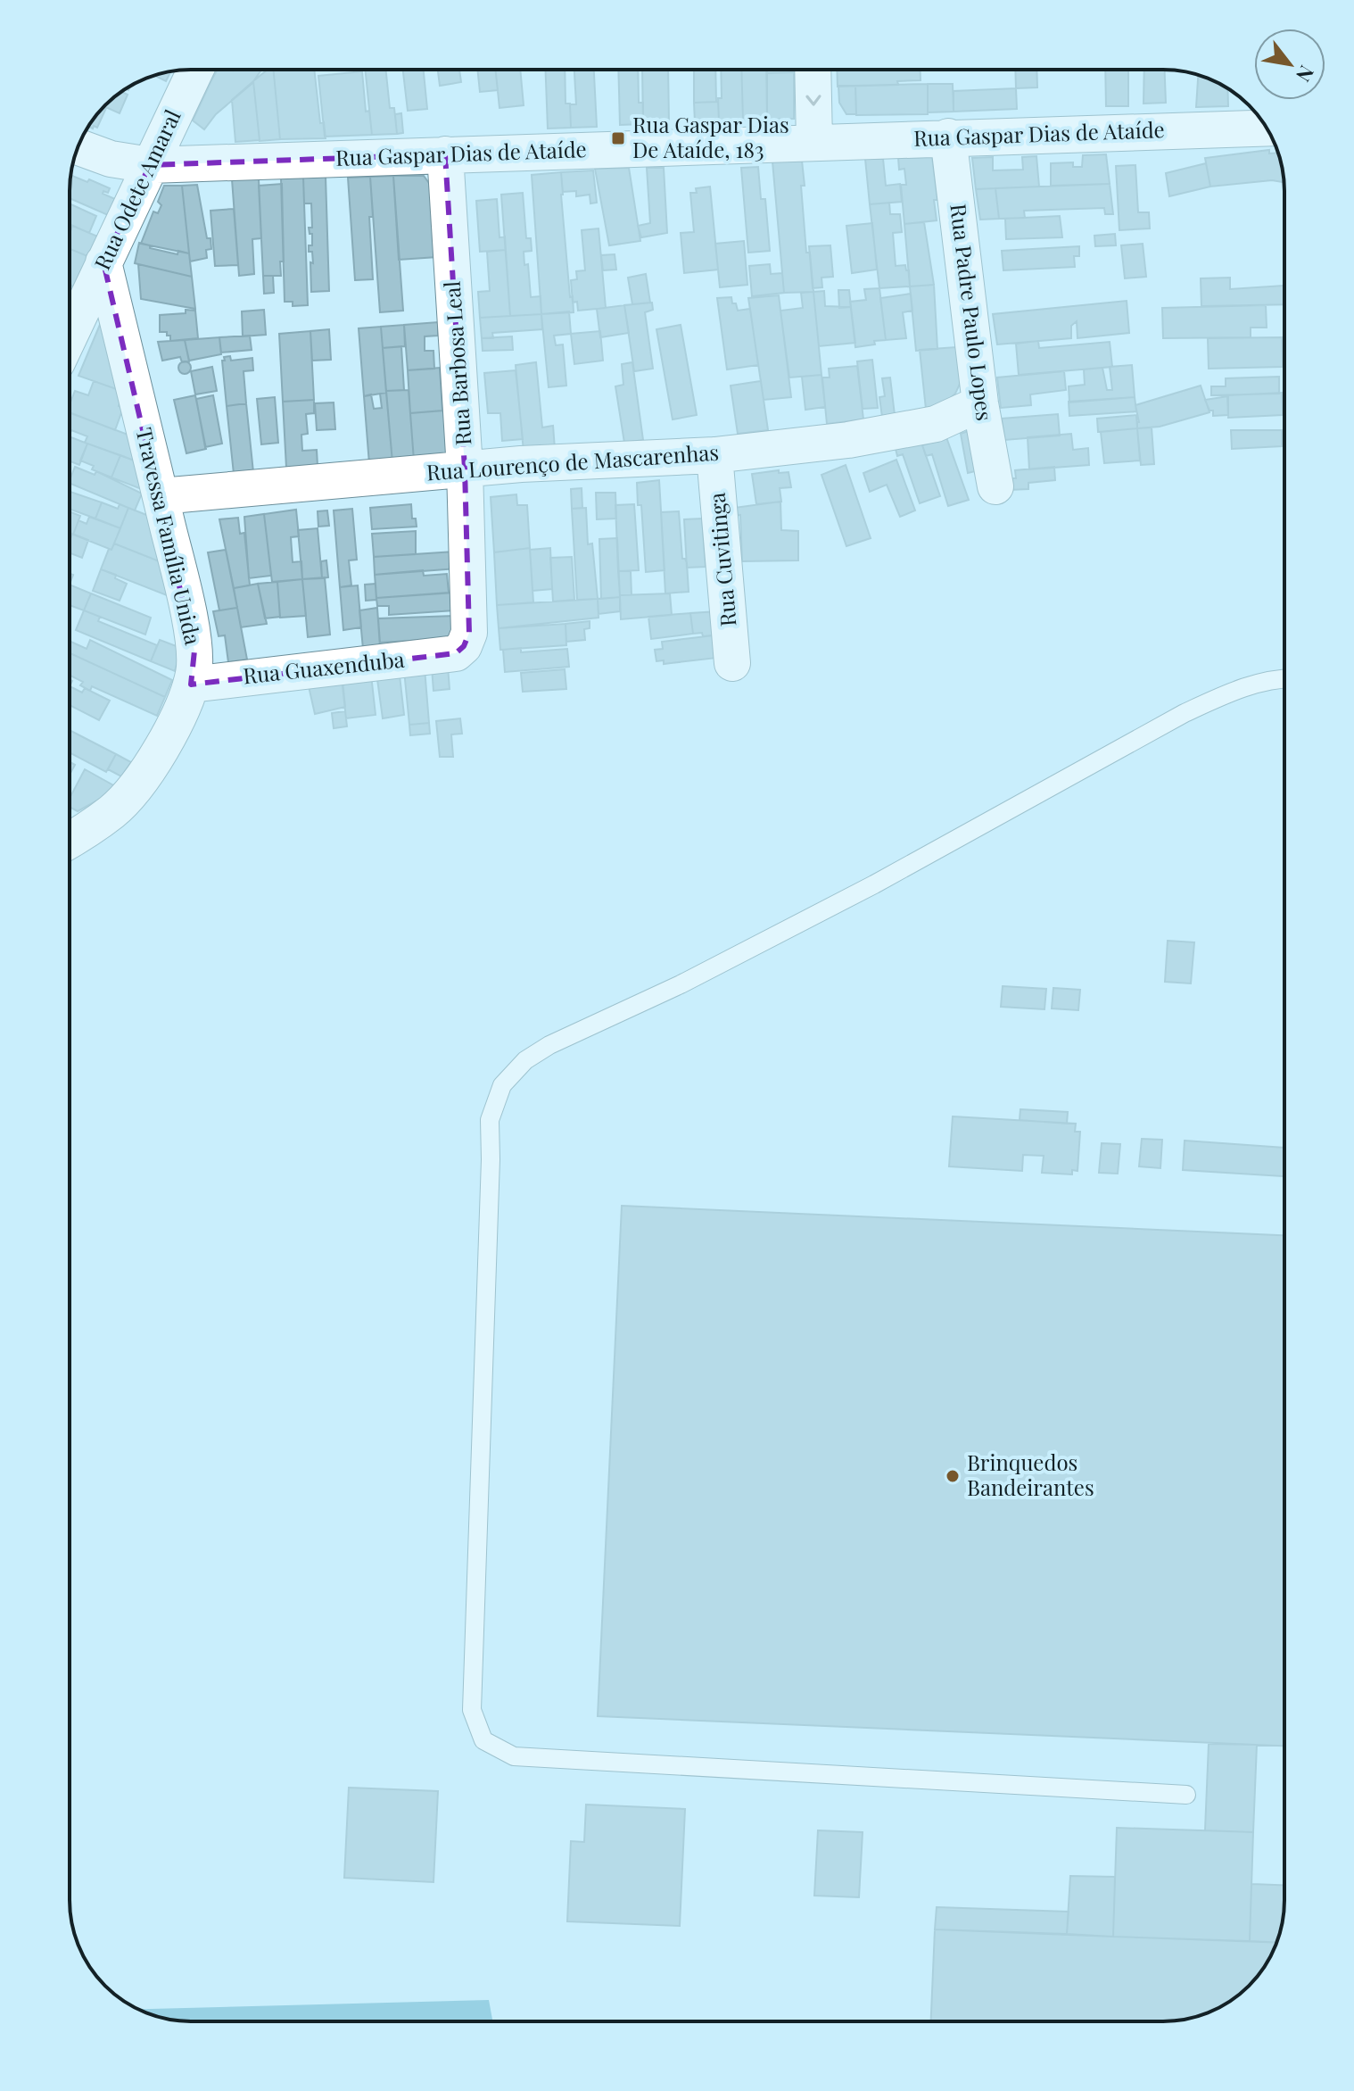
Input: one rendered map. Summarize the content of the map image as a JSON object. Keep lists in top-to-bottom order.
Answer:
{
  "streets": {
    "street": [
      "Rua Gaspar Dias de Ataíde",
      "Rua Odete Amaral",
      "Rua Padre Paulo Lopes",
      "Rua Barbosa Leal",
      "Rua Lourenço de Mascarenhas",
      "Travessa Família Unida",
      "Rua Cuvitinga",
      "Rua Guaxenduba"
    ]
  },
  "crossings": [
    ["Rua Gaspar Dias de Ataíde", "Rua Odete Amaral"],
    ["Rua Gaspar Dias de Ataíde", "Rua Padre Paulo Lopes"],
    ["Rua Gaspar Dias de Ataíde", "Rua Barbosa Leal"],
    ["Rua Odete Amaral", "Travessa Família Unida"],
    ["Rua Padre Paulo Lopes", "Rua Lourenço de Mascarenhas"],
    ["Rua Barbosa Leal", "Rua Lourenço de Mascarenhas"],
    ["Rua Barbosa Leal", "Rua Guaxenduba"],
    ["Rua Lourenço de Mascarenhas", "Travessa Família Unida"],
    ["Rua Lourenço de Mascarenhas", "Rua Cuvitinga"],
    ["Travessa Família Unida", "Rua Guaxenduba"]
  ],
  "places": {
    "transit": ["Rua Gaspar Dias De Ataíde, 183"],
    "other": ["Brinquedos Bandeirantes"]
  },
  "north": "bottom right"
}
